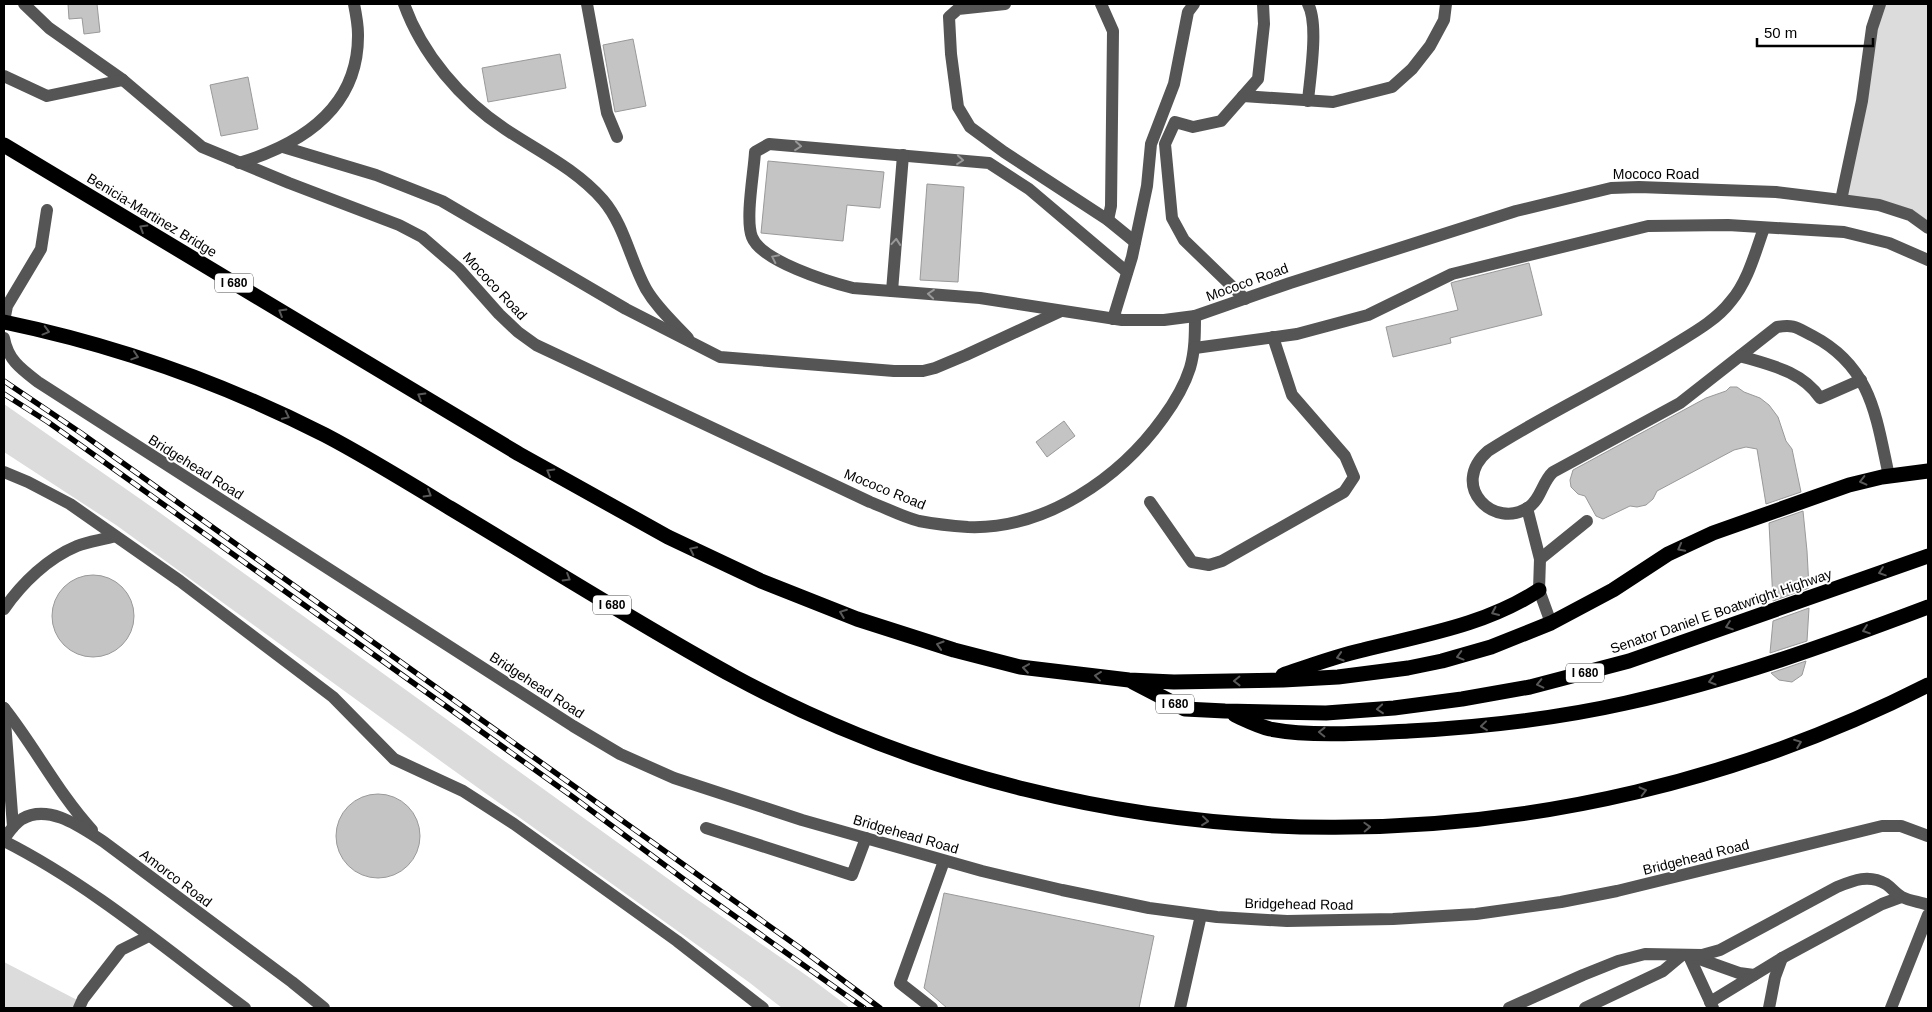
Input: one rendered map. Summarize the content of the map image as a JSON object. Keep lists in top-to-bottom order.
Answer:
{
  "streets": {
    "highway": ["Benicia-Martinez Bridge", "I 680", "Senator Daniel E Boatwright Highway"],
    "street": ["Mococo Road", "Bridgehead Road", "Amorco Road"]
  },
  "crossings": [
    ["Benicia-Martinez Bridge", "Senator Daniel E Boatwright Highway"]
  ],
  "one_way": ["Senator Daniel E Boatwright Highway"],
  "scale_bar": "50 m"
}
